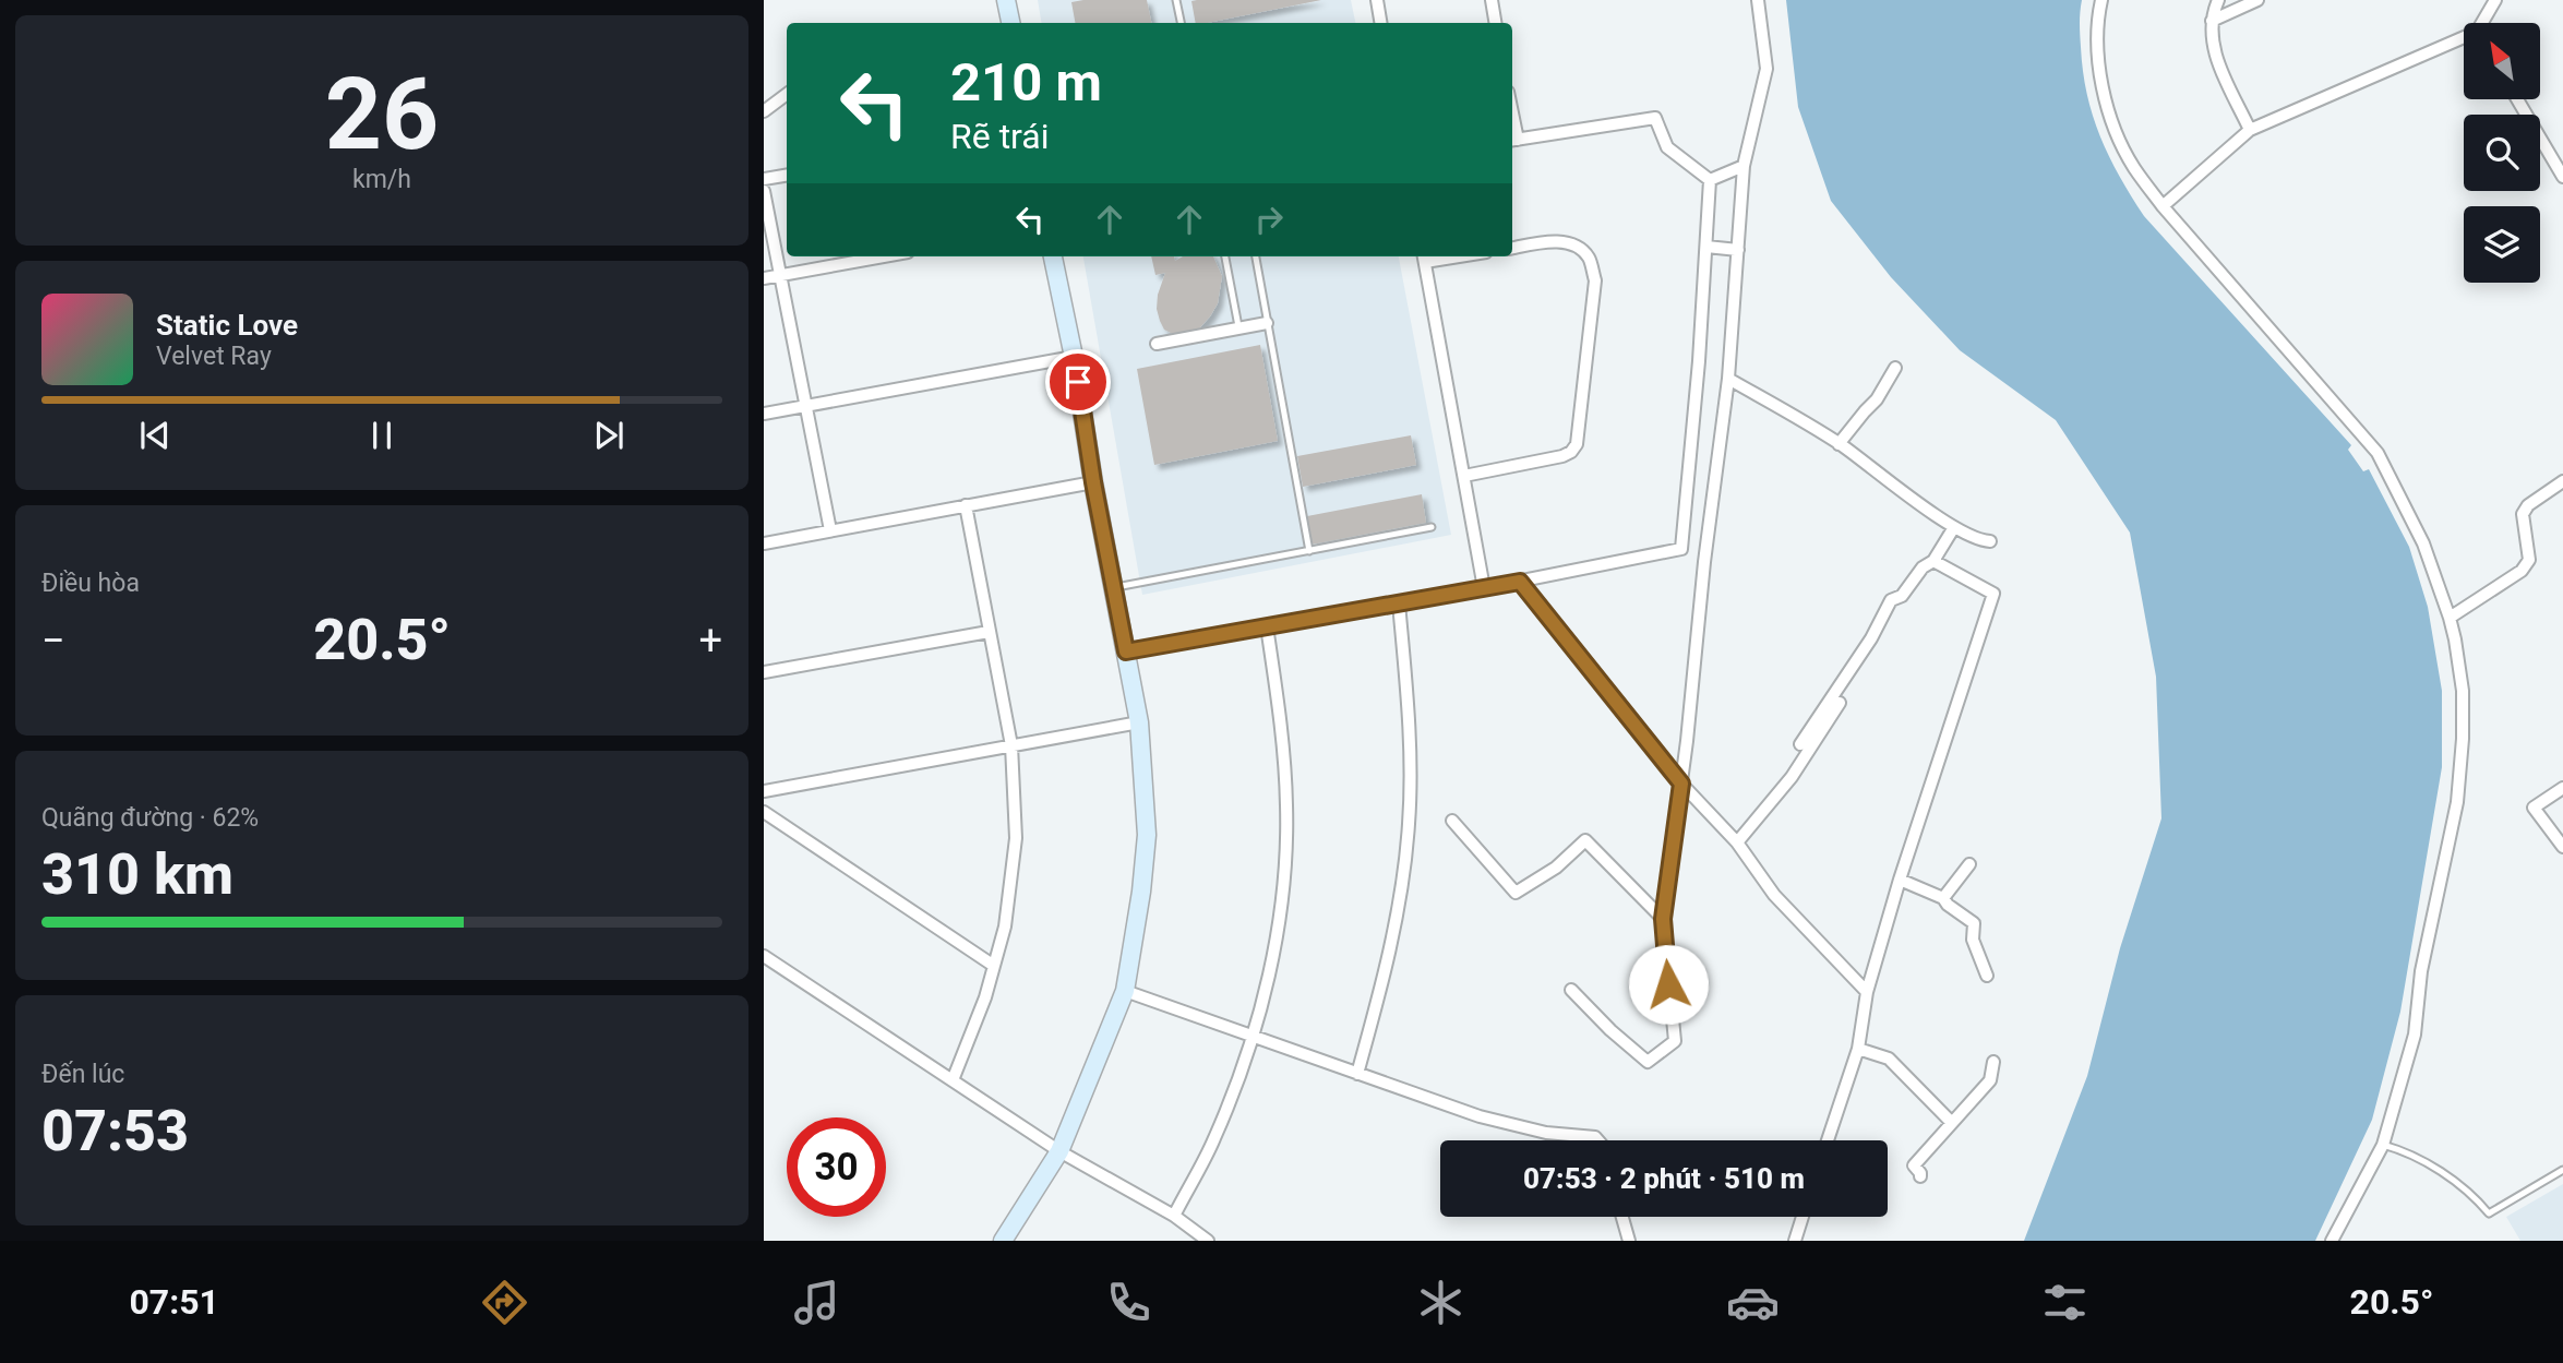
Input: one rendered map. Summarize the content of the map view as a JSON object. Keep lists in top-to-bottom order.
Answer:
{
  "north": "top left",
  "page": {
    "tile": [
      ["26", "km/h"],
      "Điều hòa",
      ["Quãng đường · 62%", "310 km"],
      ["Đến lúc", "07:53"]
    ],
    "turn": ["210 m", "Rẽ trái"],
    "song": ["Static Love", "Velvet Ray"],
    "heat": ["−", "20.5°", "+"],
    "limit": "30",
    "trip": "07:53 · 2 phút · 510 m",
    "tabs": ["07:51", "20.5°"]
  }
}
